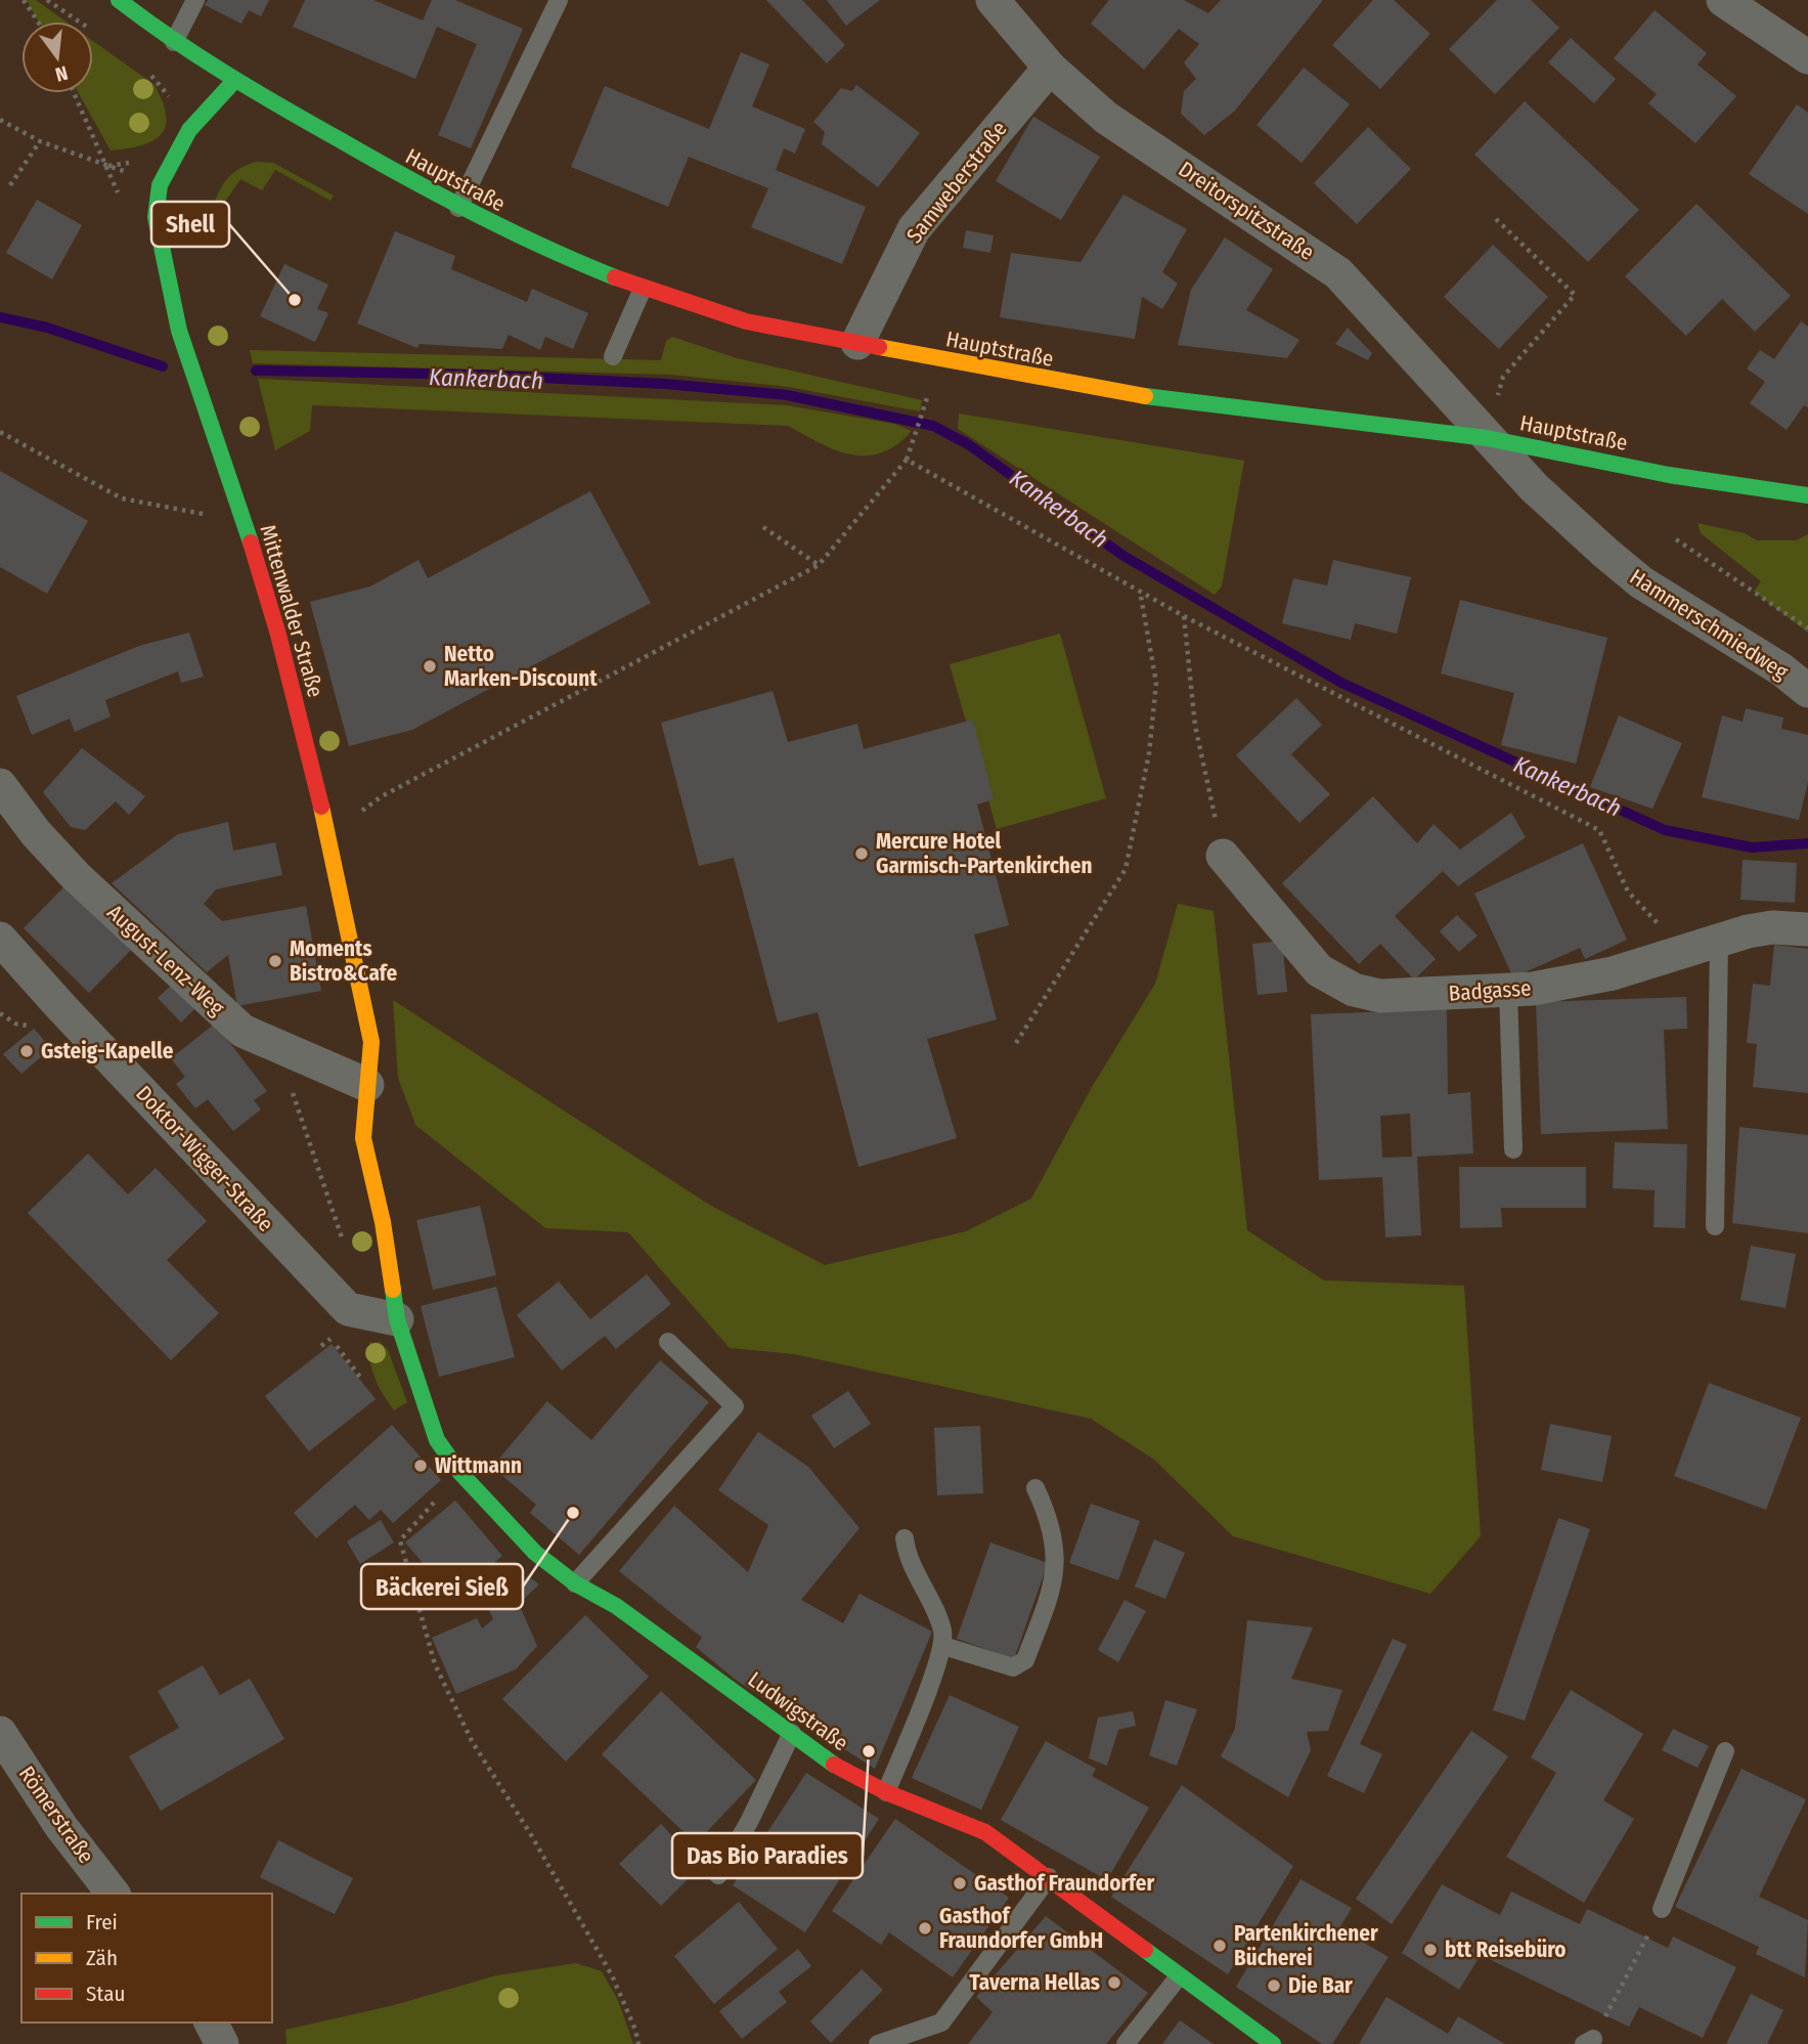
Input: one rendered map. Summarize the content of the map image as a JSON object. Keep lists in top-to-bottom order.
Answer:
{
  "streets": {
    "street": [
      "Hauptstraße",
      "Samweberstraße",
      "Dreitorspitzstraße",
      "Mittenwalder Straße",
      "Hammerschmiedweg",
      "August-Lenz-Weg",
      "Badgasse",
      "Doktor-Wigger-Straße",
      "Ludwigstraße",
      "Römerstraße"
    ]
  },
  "crossings": [
    ["Hauptstraße", "Samweberstraße"],
    ["Hauptstraße", "Dreitorspitzstraße"],
    ["Hauptstraße", "Mittenwalder Straße"],
    ["Hauptstraße", "Hammerschmiedweg"],
    ["Samweberstraße", "Dreitorspitzstraße"],
    ["Dreitorspitzstraße", "Hammerschmiedweg"],
    ["Mittenwalder Straße", "August-Lenz-Weg"],
    ["Mittenwalder Straße", "Doktor-Wigger-Straße"],
    ["Mittenwalder Straße", "Ludwigstraße"],
    ["Doktor-Wigger-Straße", "Ludwigstraße"]
  ],
  "water": ["Kankerbach"],
  "places": [
    "Shell",
    "Netto Marken-Discount",
    "Mercure Hotel Garmisch-Partenkirchen",
    "Moments Bistro&Cafe",
    "Gsteig-Kapelle",
    "Wittmann",
    "Bäckerei Sieß",
    "Das Bio Paradies",
    "Gasthof Fraundorfer",
    "Gasthof Fraundorfer GmbH",
    "Partenkirchener Bücherei",
    "btt Reisebüro",
    "Taverna Hellas",
    "Die Bar"
  ],
  "legend": ["Frei", "Zäh", "Stau"],
  "north": "bottom"
}
